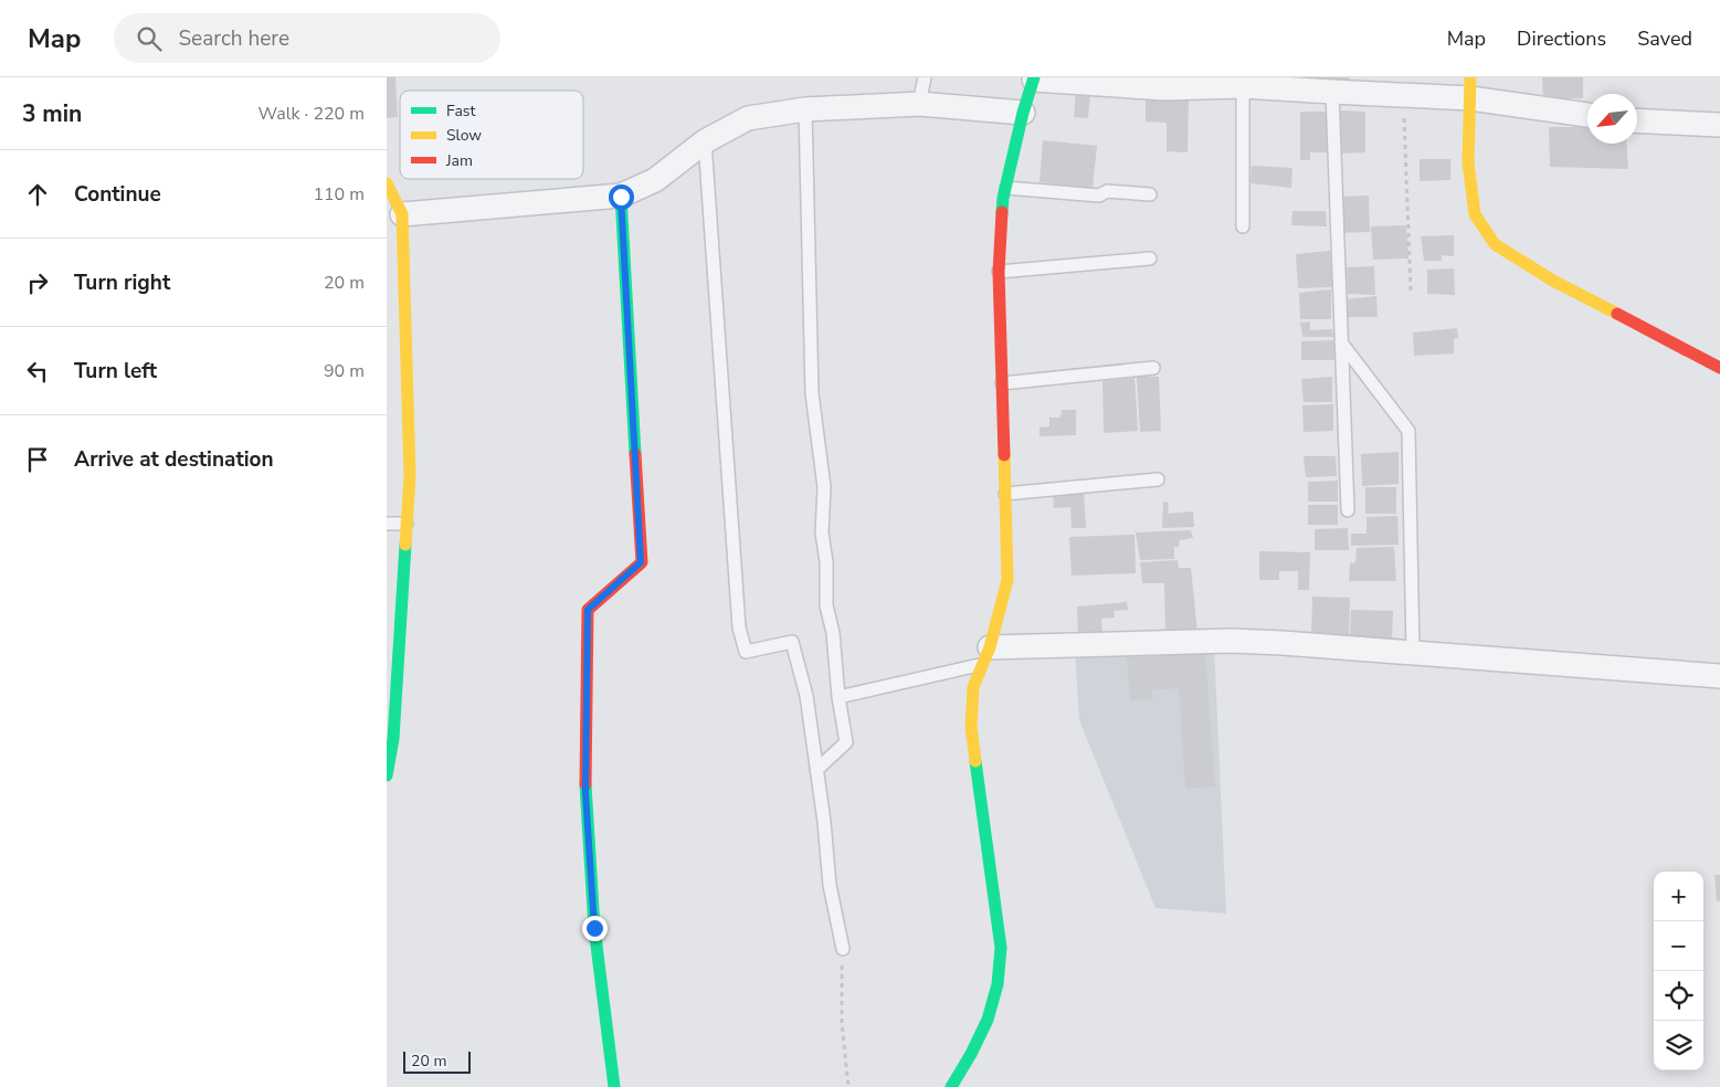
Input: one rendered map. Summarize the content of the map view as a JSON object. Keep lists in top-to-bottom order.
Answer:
{
  "legend": ["Fast", "Slow", "Jam"],
  "scale_bar": "20 m",
  "north": "bottom left",
  "page": {
    "header": "Map",
    "search": "Search here",
    "nav": ["Map", "Directions", "Saved"],
    "heading": ["3 min", "Walk · 220 m"],
    "list": [
      ["Continue", "110 m"],
      ["Turn right", "20 m"],
      ["Turn left", "90 m"],
      "Arrive at destination"
    ],
    "map_buttons": ["+", "−"],
    "scale": "20 m"
  }
}
